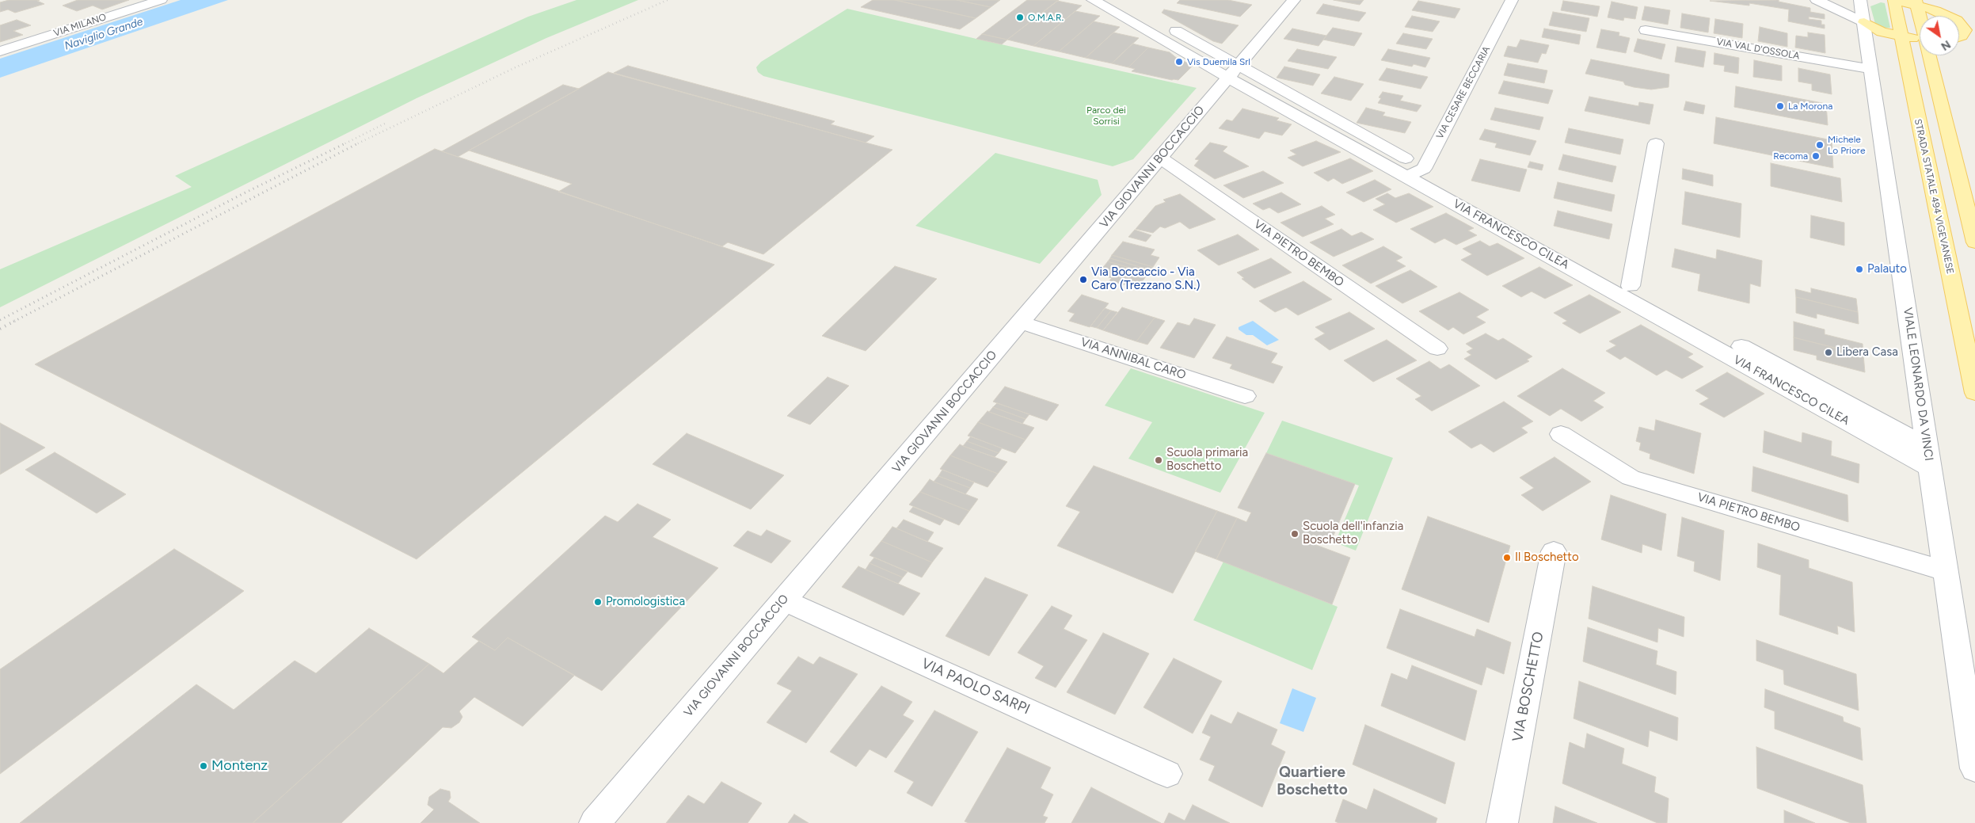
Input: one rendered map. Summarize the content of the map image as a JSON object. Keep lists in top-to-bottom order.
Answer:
{
  "streets": {
    "main road": ["STRADA STATALE 494 VIGEVANESE"],
    "street": [
      "VIA MILANO",
      "VIA VAL D'OSSOLA",
      "VIA CESARE BECCARIA",
      "VIA GIOVANNI BOCCACCIO",
      "VIA FRANCESCO CILEA",
      "VIA PIETRO BEMBO",
      "VIA ANNIBAL CARO",
      "VIALE LEONARDO DA VINCI",
      "VIA PAOLO SARPI",
      "VIA BOSCHETTO"
    ]
  },
  "crossings": [
    ["VIA VAL D'OSSOLA", "VIALE LEONARDO DA VINCI"],
    ["VIA CESARE BECCARIA", "VIA FRANCESCO CILEA"],
    ["VIA GIOVANNI BOCCACCIO", "VIA FRANCESCO CILEA"],
    ["VIA GIOVANNI BOCCACCIO", "VIA PIETRO BEMBO"],
    ["VIA GIOVANNI BOCCACCIO", "VIA ANNIBAL CARO"],
    ["VIA GIOVANNI BOCCACCIO", "VIA PAOLO SARPI"],
    ["VIA FRANCESCO CILEA", "VIALE LEONARDO DA VINCI"],
    ["VIA PIETRO BEMBO", "VIALE LEONARDO DA VINCI"]
  ],
  "districts": ["Quartiere Boschetto"],
  "water": ["Naviglio Grande"],
  "parks": ["Parco dei Sorrisi"],
  "places": [
    "O.M.A.R.",
    "Vis Duemila Srl",
    "La Morona",
    "Michele Lo Priore",
    "Recoma",
    "Palauto",
    "Via Boccaccio - Via Caro (Trezzano S.N.)",
    "Libera Casa",
    "Scuola primaria Boschetto",
    "Scuola dell'infanzia Boschetto",
    "Il Boschetto",
    "Promologistica",
    "Montenz"
  ],
  "north": "bottom right"
}
